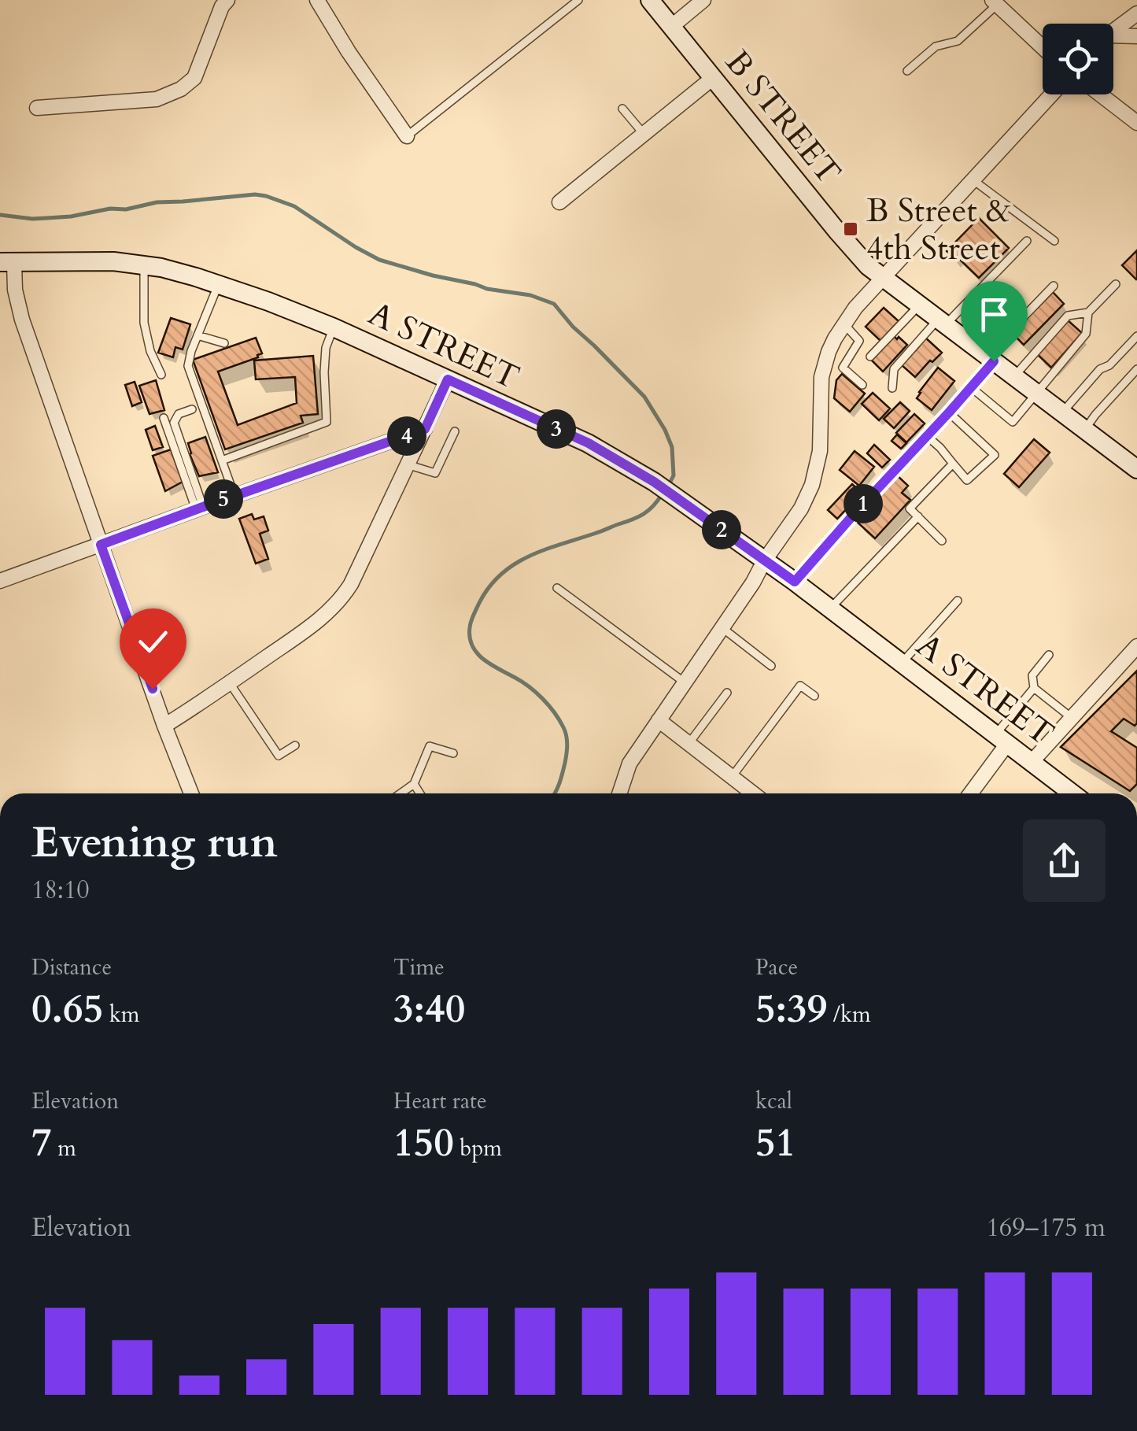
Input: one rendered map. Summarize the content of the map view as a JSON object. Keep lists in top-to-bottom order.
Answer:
{
  "streets": {
    "main road": ["B STREET", "A STREET"]
  },
  "places": {
    "transit": ["B Street & 4th Street"]
  },
  "page": {
    "pins": [
      "3",
      "4",
      "5",
      "1",
      "2"
    ],
    "heading": ["Evening run", "18:10"],
    "stats": [
      ["Distance", "0.65 km"],
      ["Time", "3:40"],
      ["Pace", "5:39 /km"],
      ["Elevation", "7 m"],
      ["Heart rate", "150 bpm"],
      ["kcal", "51"]
    ],
    "chart": ["Elevation", "169–175 m"]
  }
}
